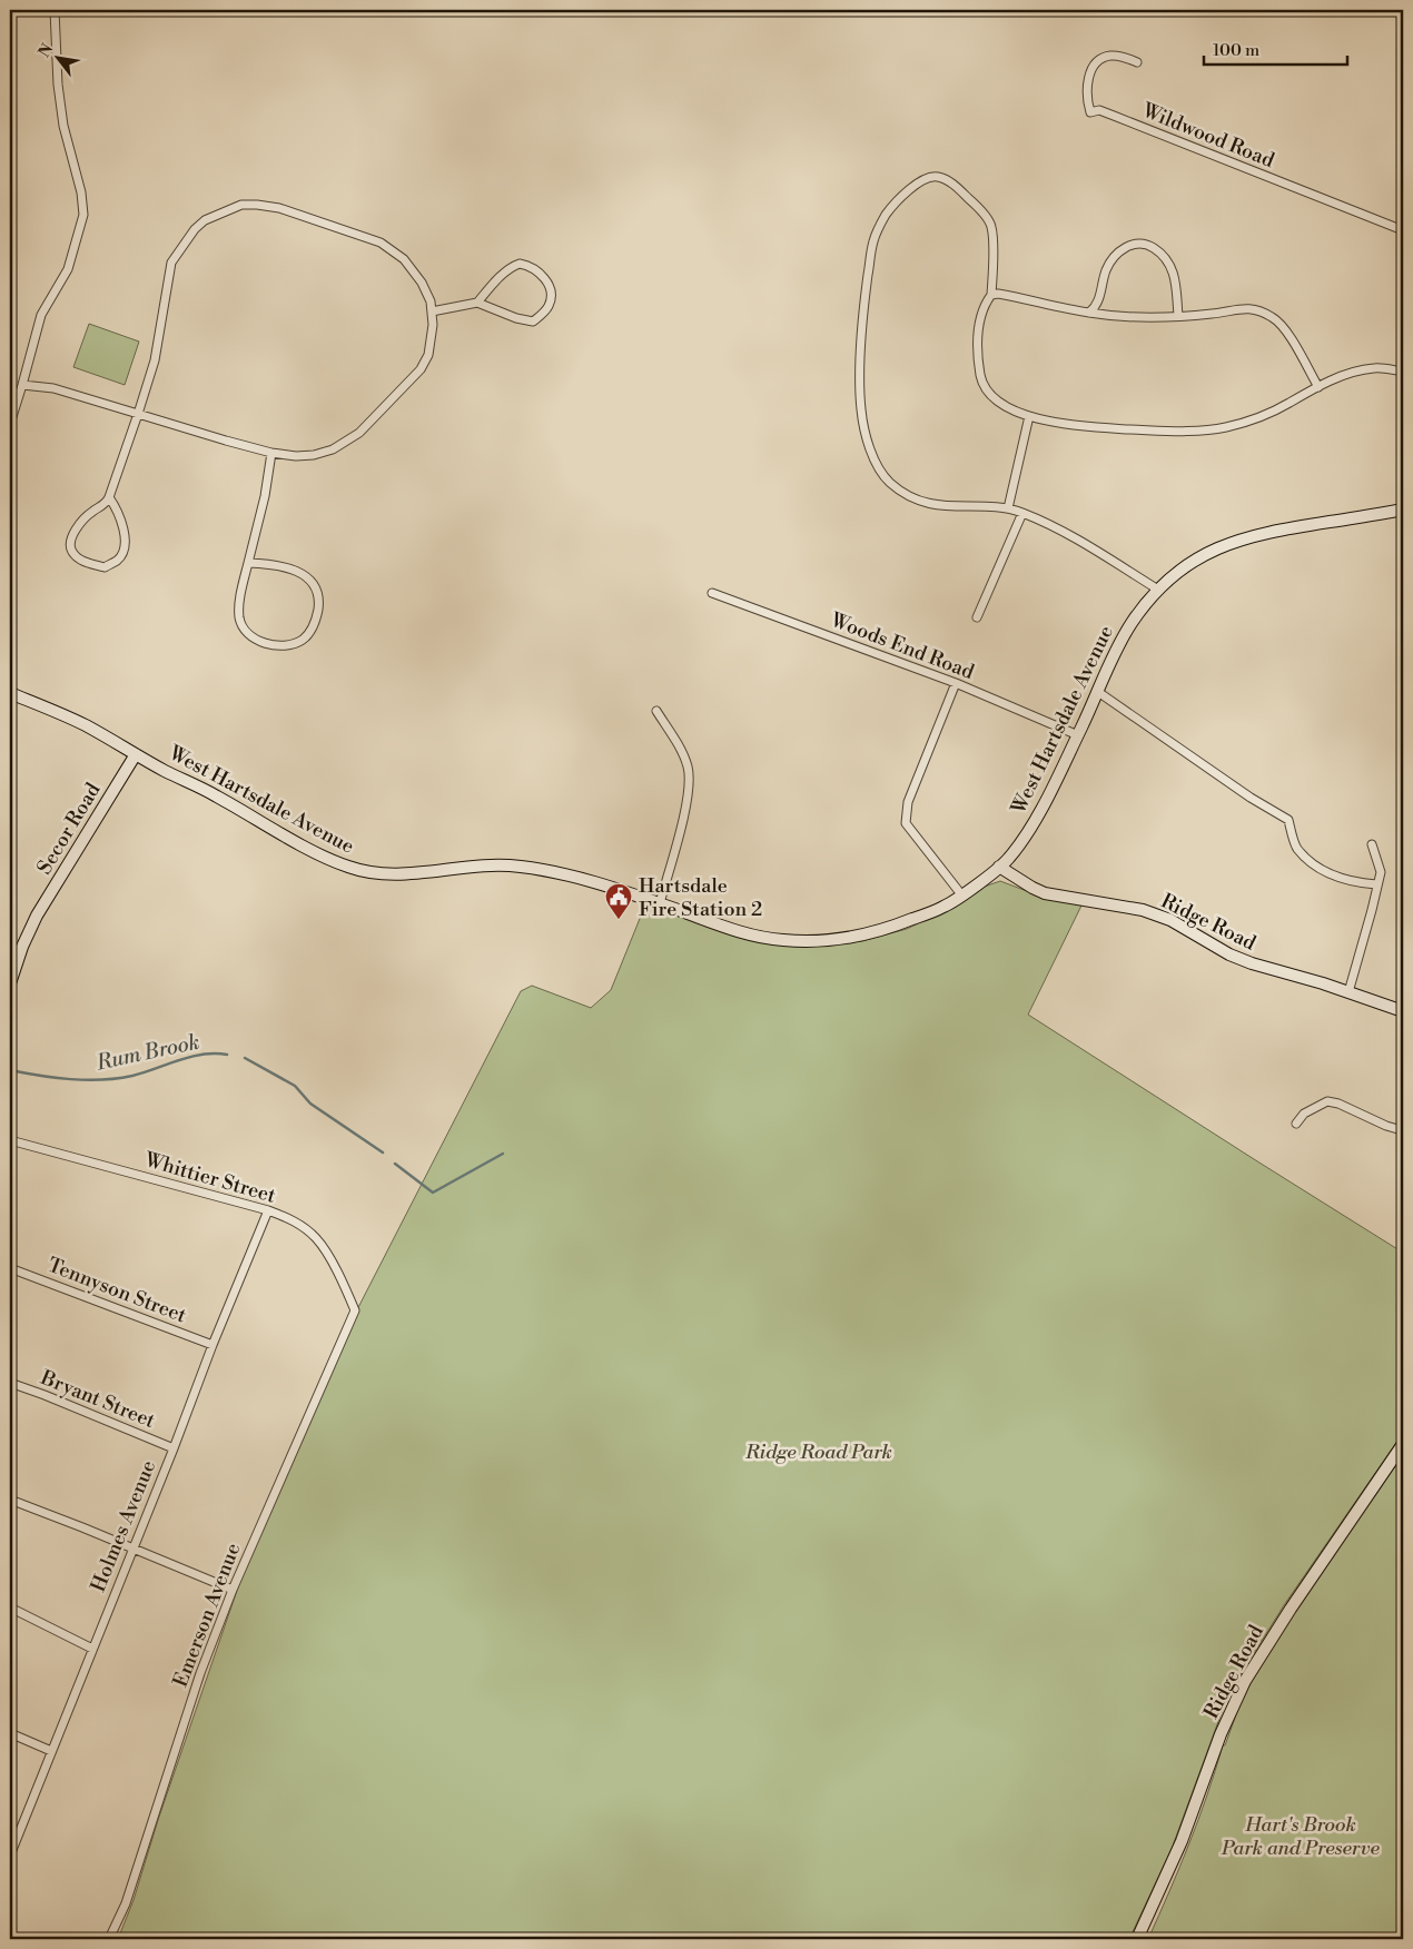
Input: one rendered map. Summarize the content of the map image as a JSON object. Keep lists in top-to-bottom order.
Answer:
{
  "streets": {
    "main road": ["West Hartsdale Avenue", "Secor Road", "Ridge Road"],
    "street": [
      "Wildwood Road",
      "Woods End Road",
      "Whittier Street",
      "Tennyson Street",
      "Bryant Street",
      "Holmes Avenue",
      "Emerson Avenue"
    ]
  },
  "crossings": [
    ["Woods End Road", "West Hartsdale Avenue"],
    ["West Hartsdale Avenue", "Secor Road"],
    ["West Hartsdale Avenue", "Ridge Road"],
    ["Whittier Street", "Holmes Avenue"],
    ["Whittier Street", "Emerson Avenue"],
    ["Tennyson Street", "Holmes Avenue"],
    ["Bryant Street", "Holmes Avenue"]
  ],
  "water": ["Rum Brook"],
  "parks": ["Ridge Road Park", "Hart's Brook Park and Preserve"],
  "places": {
    "public building": ["Hartsdale Fire Station 2"]
  },
  "scale_bar": "100 m",
  "north": "top left"
}
